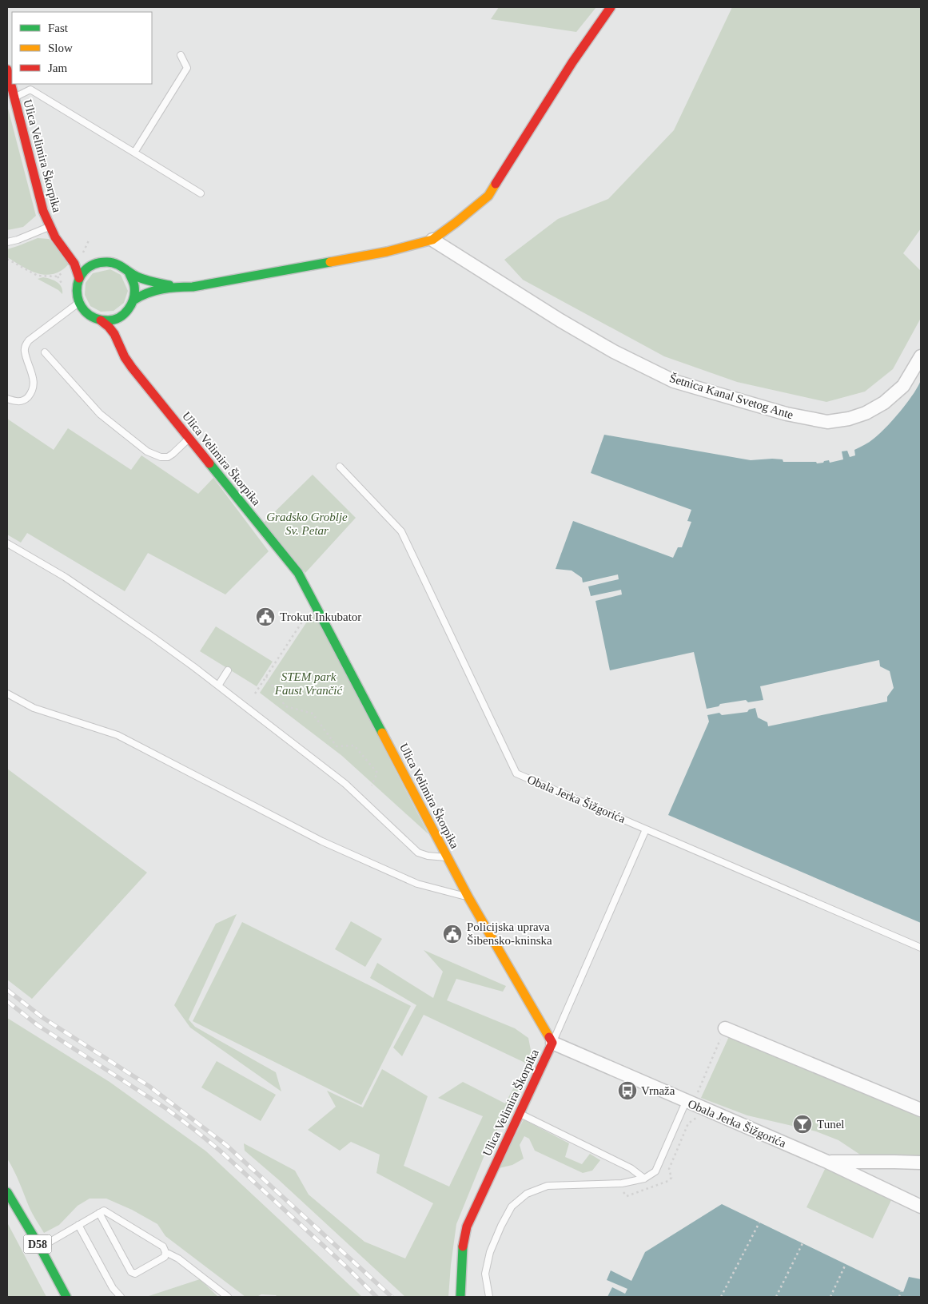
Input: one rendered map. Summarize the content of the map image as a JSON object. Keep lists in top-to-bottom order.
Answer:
{
  "streets": {
    "street": [
      "Ulica Velimira Škorpika",
      "Šetnica Kanal Svetog Ante",
      "Obala Jerka Šižgorića",
      "D58"
    ]
  },
  "crossings": [
    ["Ulica Velimira Škorpika", "Obala Jerka Šižgorića"]
  ],
  "parks": ["Gradsko Groblje Sv. Petar", "STEM park Faust Vrančić"],
  "places": {
    "public building": ["Trokut Inkubator", "Policijska uprava Šibensko-kninska"],
    "bus stop": ["Vrnaža"],
    "bar": ["Tunel"]
  },
  "legend": ["Fast", "Slow", "Jam"]
}
